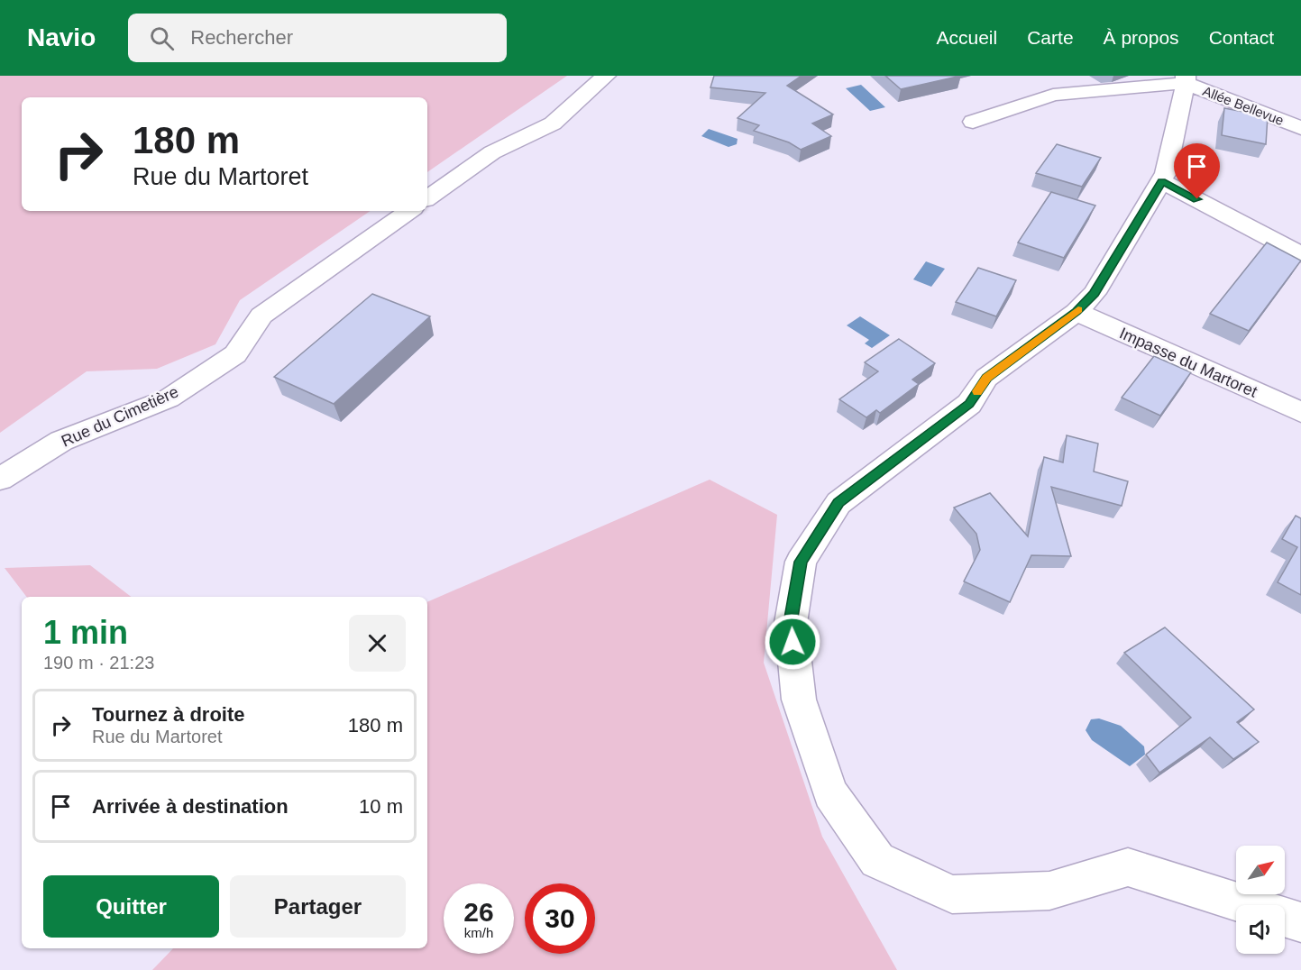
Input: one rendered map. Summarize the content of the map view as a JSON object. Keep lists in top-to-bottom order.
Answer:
{
  "streets": {
    "street": ["Allée Bellevue", "Impasse du Martoret", "Rue du Cimetière"]
  },
  "north": "top right",
  "page": {
    "header": "Navio",
    "search": "Rechercher",
    "nav": [
      "Accueil",
      "Carte",
      "À propos",
      "Contact"
    ],
    "turn": ["180 m", "Rue du Martoret"],
    "heading": ["1 min", "190 m · 21:23"],
    "list": [
      {
        "name": "Tournez à droite",
        "note": "Rue du Martoret",
        "value": "180 m"
      },
      {
        "name": "Arrivée à destination",
        "value": "10 m"
      }
    ],
    "buttons": ["Quitter", "Partager"],
    "speed": "26 km/h",
    "limit": "30"
  }
}
